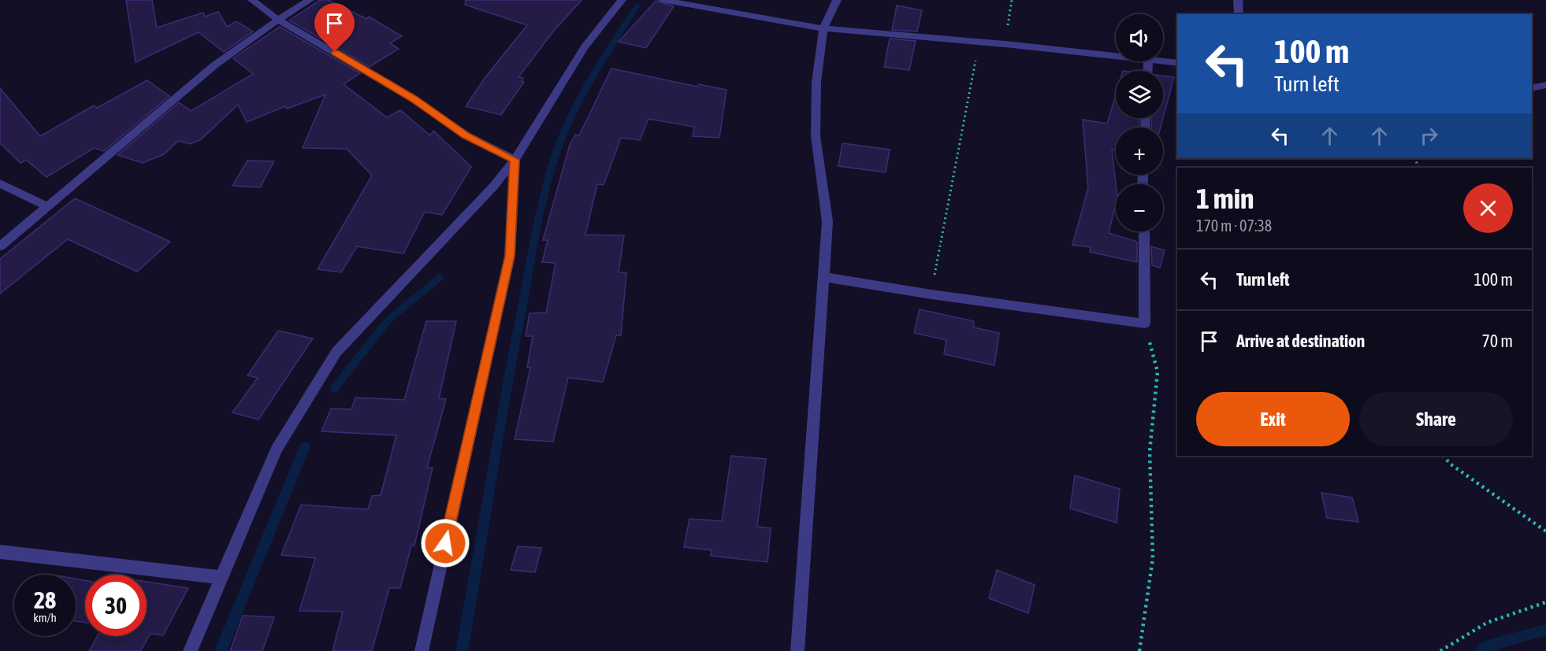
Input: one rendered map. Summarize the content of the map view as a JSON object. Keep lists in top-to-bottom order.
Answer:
{
  "page": {
    "map_buttons": ["+", "−"],
    "turn": ["100 m", "Turn left"],
    "heading": ["1 min", "170 m · 07:38"],
    "list": [
      {
        "name": "Turn left",
        "value": "100 m"
      },
      {
        "name": "Arrive at destination",
        "value": "70 m"
      }
    ],
    "buttons": ["Exit", "Share"],
    "speed": "28 km/h",
    "limit": "30"
  }
}
